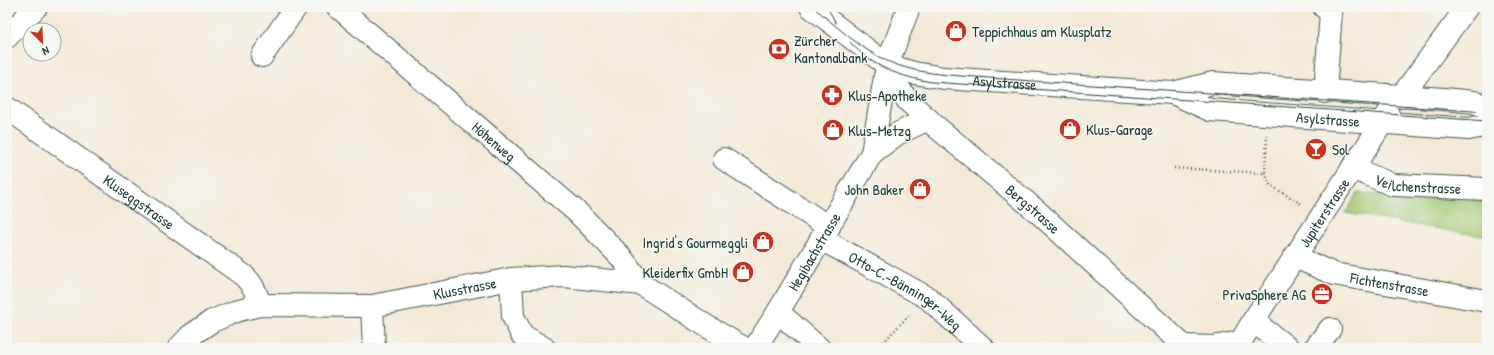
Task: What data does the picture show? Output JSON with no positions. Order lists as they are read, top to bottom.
{
  "streets": {
    "street": [
      "Asylstrasse",
      "Höhenweg",
      "Veilchenstrasse",
      "Kluseggstrasse",
      "Bergstrasse",
      "Jupiterstrasse",
      "Hegibachstrasse",
      "Fichtenstrasse",
      "Klusstrasse",
      "Otto-C.-Bänninger-Weg"
    ]
  },
  "crossings": [
    ["Asylstrasse", "Bergstrasse"],
    ["Asylstrasse", "Jupiterstrasse"],
    ["Asylstrasse", "Hegibachstrasse"],
    ["Höhenweg", "Klusstrasse"],
    ["Veilchenstrasse", "Jupiterstrasse"],
    ["Kluseggstrasse", "Klusstrasse"],
    ["Bergstrasse", "Jupiterstrasse"],
    ["Bergstrasse", "Hegibachstrasse"],
    ["Jupiterstrasse", "Fichtenstrasse"],
    ["Hegibachstrasse", "Otto-C.-Bänninger-Weg"]
  ],
  "places": {
    "shop": [
      "Teppichhaus am Klusplatz",
      "Klus-Garage",
      "Klus-Metzg",
      "John Baker",
      "Ingrid's Gourmeggli",
      "Kleiderfix GmbH"
    ],
    "bank": ["Zürcher Kantonalbank"],
    "pharmacy": ["Klus-Apotheke"],
    "bar": ["Sol"],
    "office": ["PrivaSphere AG"]
  },
  "north": "bottom right"
}
